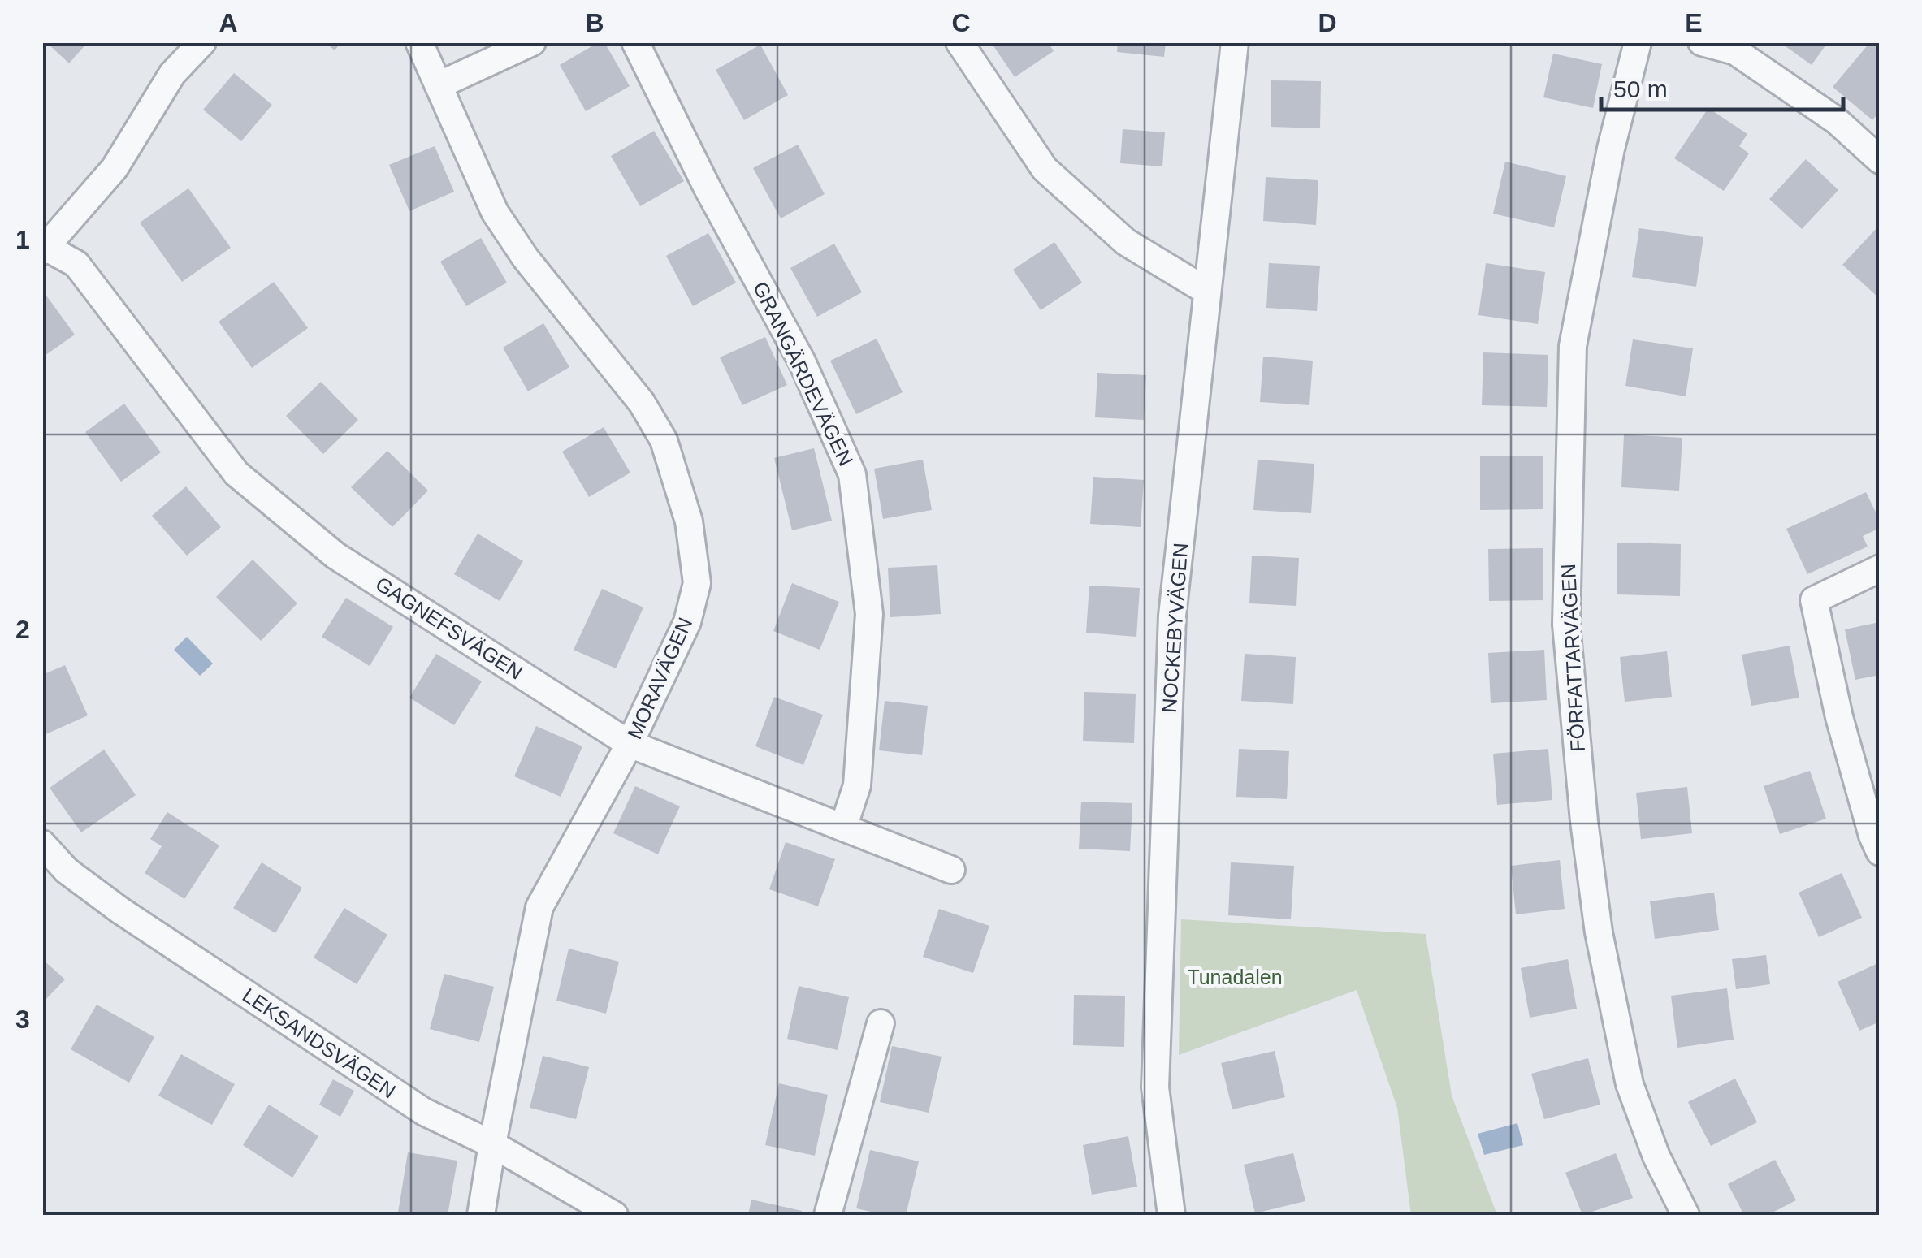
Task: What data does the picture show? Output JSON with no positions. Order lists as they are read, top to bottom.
{
  "streets": {
    "street": [
      "GRANGÄRDEVÄGEN",
      "GAGNEFSVÄGEN",
      "NOCKEBYVÄGEN",
      "FÖRFATTARVÄGEN",
      "MORAVÄGEN",
      "LEKSANDSVÄGEN"
    ]
  },
  "crossings": [
    ["GRANGÄRDEVÄGEN", "GAGNEFSVÄGEN"],
    ["GAGNEFSVÄGEN", "MORAVÄGEN"],
    ["MORAVÄGEN", "LEKSANDSVÄGEN"]
  ],
  "parks": ["Tunadalen"],
  "scale_bar": "50 m",
  "grid": {
    "columns": [
      "A",
      "B",
      "C",
      "D",
      "E"
    ],
    "rows": ["1", "2", "3"]
  }
}
